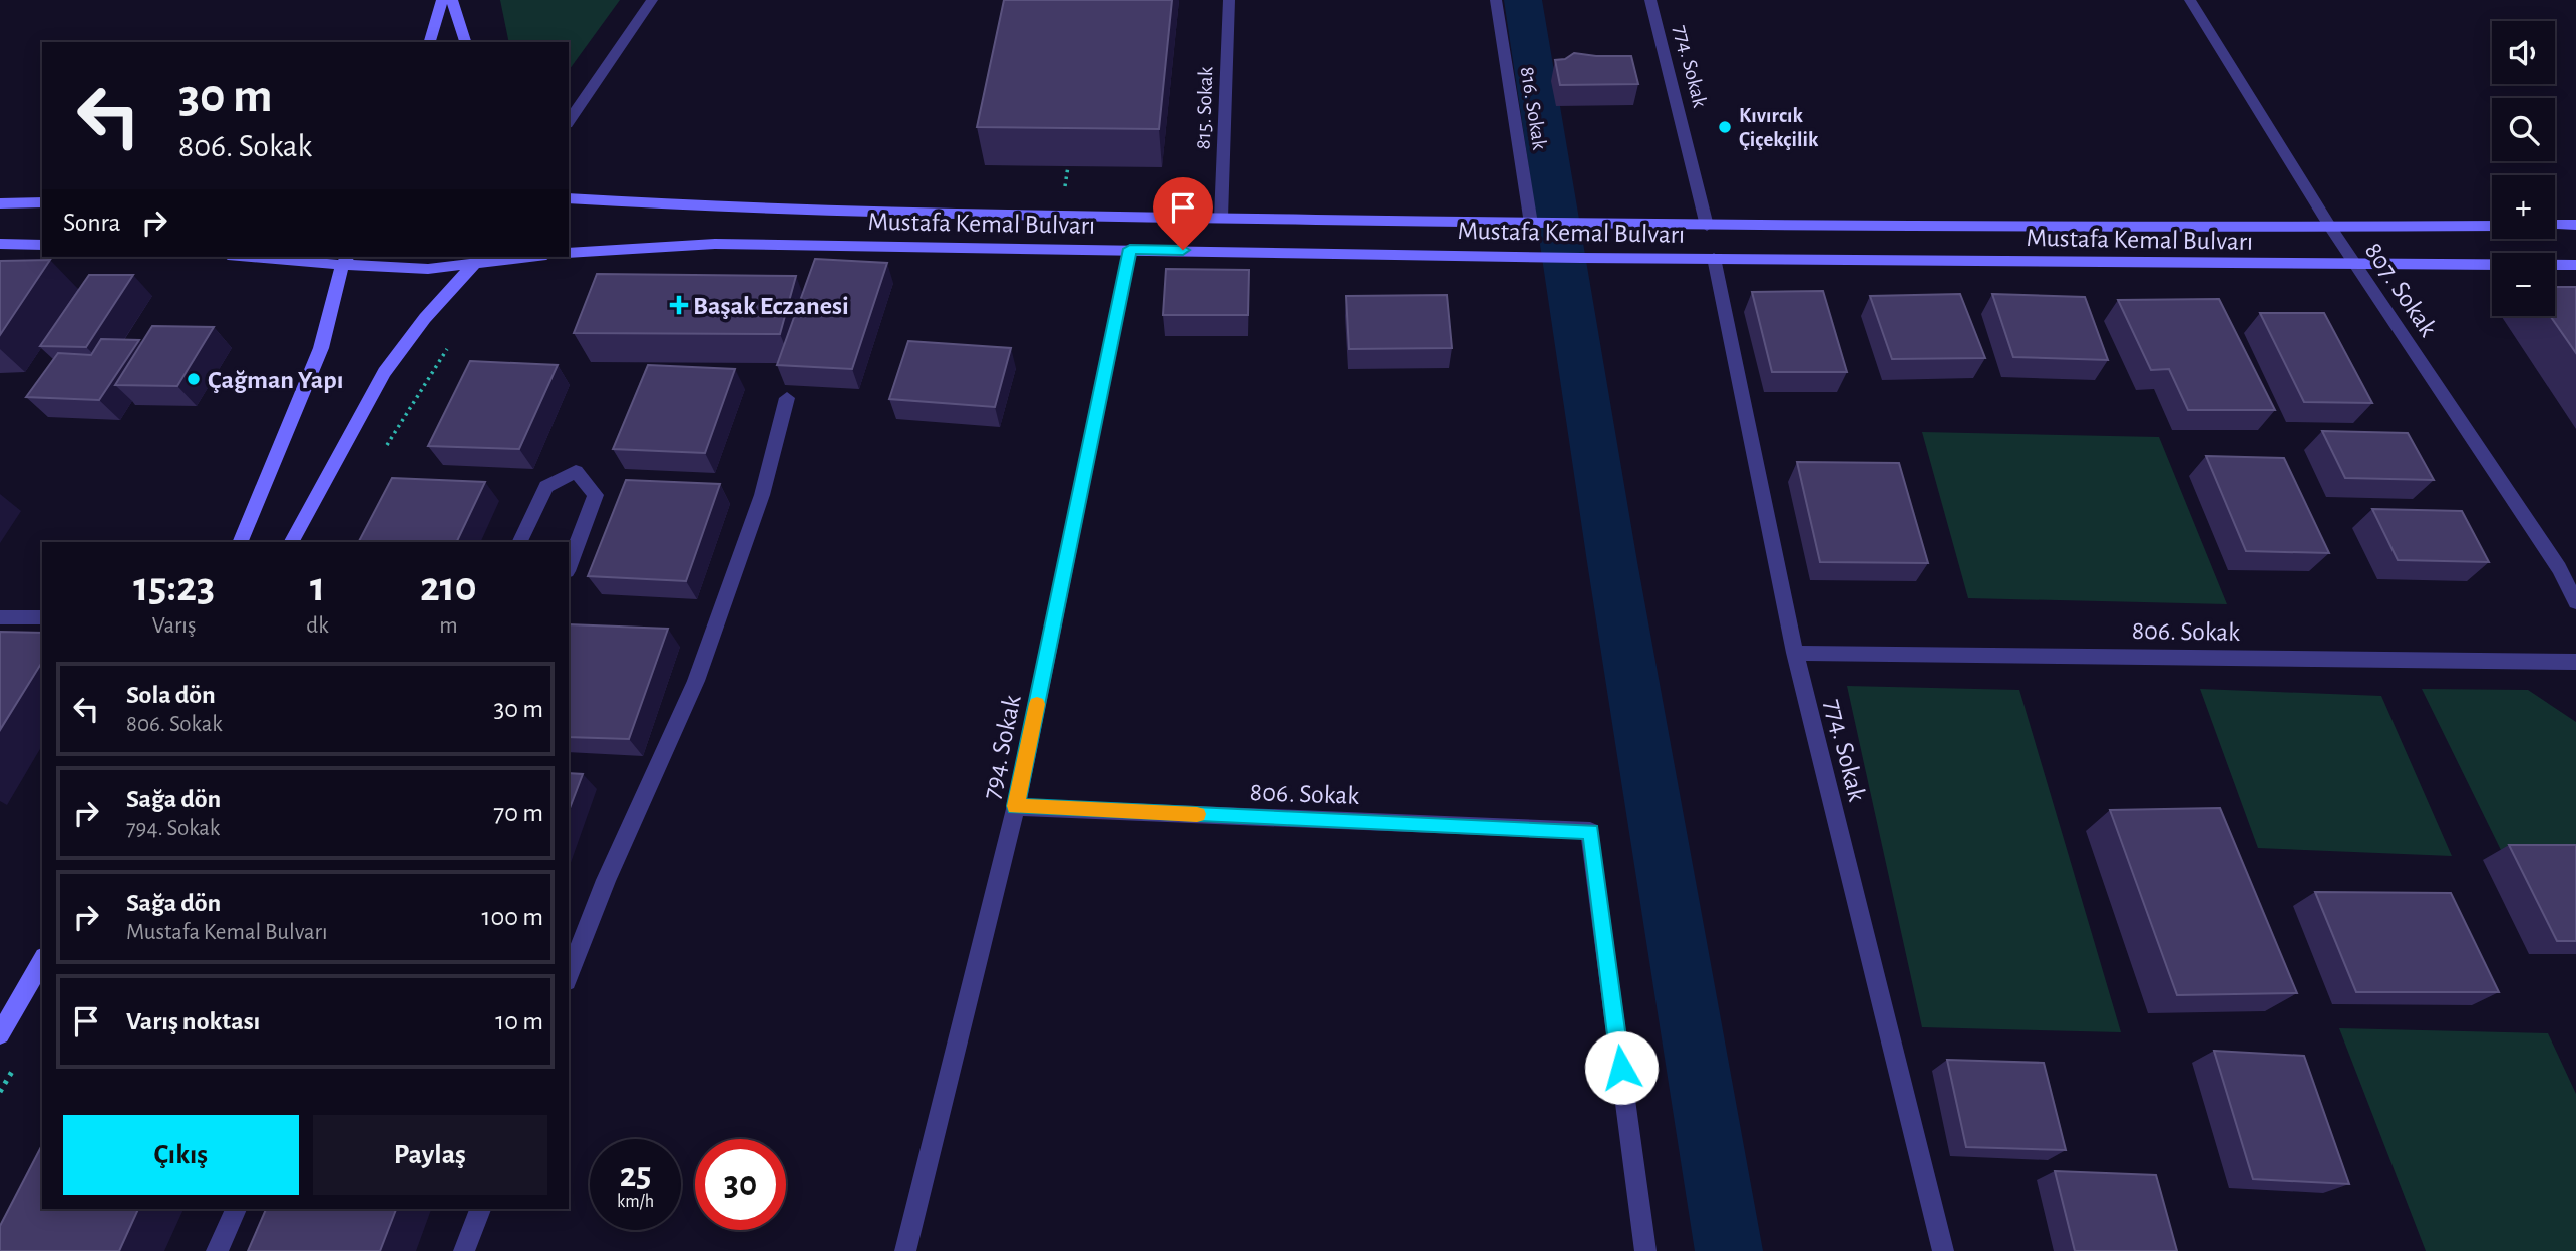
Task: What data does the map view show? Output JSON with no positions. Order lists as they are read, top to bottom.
{
  "streets": {
    "main road": ["Mustafa Kemal Bulvarı"],
    "street": [
      "774. Sokak",
      "815. Sokak",
      "816. Sokak",
      "807. Sokak",
      "806. Sokak",
      "794. Sokak"
    ]
  },
  "crossings": [
    ["774. Sokak", "Mustafa Kemal Bulvarı"],
    ["774. Sokak", "806. Sokak"],
    ["815. Sokak", "Mustafa Kemal Bulvarı"],
    ["816. Sokak", "Mustafa Kemal Bulvarı"],
    ["Mustafa Kemal Bulvarı", "807. Sokak"],
    ["Mustafa Kemal Bulvarı", "794. Sokak"],
    ["806. Sokak", "794. Sokak"]
  ],
  "places": {
    "other": ["Kıvırcık Çiçekçilik", "Çağman Yapı"],
    "health": ["Başak Eczanesi"]
  },
  "page": {
    "map_buttons": ["+", "−"],
    "turn": ["30 m", "806. Sokak"],
    "then": "Sonra",
    "eta": [
      "15:23",
      "Varış",
      "1",
      "dk",
      "210",
      "m"
    ],
    "list": [
      {
        "name": "Sola dön",
        "note": "806. Sokak",
        "value": "30 m"
      },
      {
        "name": "Sağa dön",
        "note": "794. Sokak",
        "value": "70 m"
      },
      {
        "name": "Sağa dön",
        "note": "Mustafa Kemal Bulvarı",
        "value": "100 m"
      },
      {
        "name": "Varış noktası",
        "value": "10 m"
      }
    ],
    "buttons": ["Çıkış", "Paylaş"],
    "speed": "25 km/h",
    "limit": "30"
  }
}
